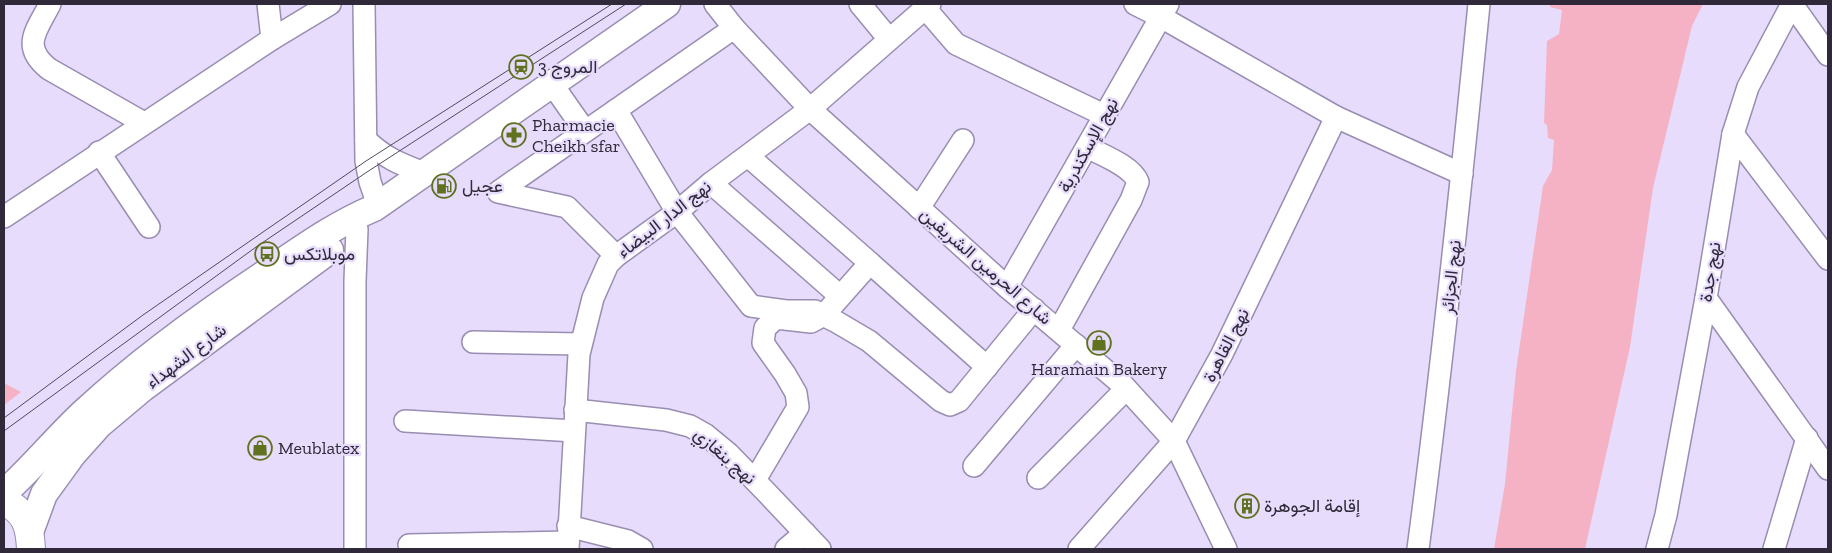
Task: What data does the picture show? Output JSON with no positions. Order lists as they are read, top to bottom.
{
  "streets": {
    "main road": ["شارع الشهداء"],
    "street": [
      "نهج الإسكندرية",
      "نهج الدار البيضاء",
      "شارع الحرمين الشريفين",
      "نهج جدة",
      "نهج الجزائر",
      "نهج القاهرة",
      "نهج بنغازي"
    ]
  },
  "crossings": [
    ["نهج الإسكندرية", "شارع الحرمين الشريفين"],
    ["نهج الدار البيضاء", "شارع الحرمين الشريفين"],
    ["نهج الدار البيضاء", "نهج بنغازي"],
    ["شارع الحرمين الشريفين", "نهج القاهرة"]
  ],
  "places": {
    "station": ["المروج 3"],
    "pharmacy": ["Pharmacie Cheikh sfar"],
    "fuel station": ["عجيل"],
    "bus stop": ["موبلاتكس"],
    "shop": ["Haramain Bakery", "Meublatex"],
    "building": ["إقامة الجوهرة"]
  }
}
